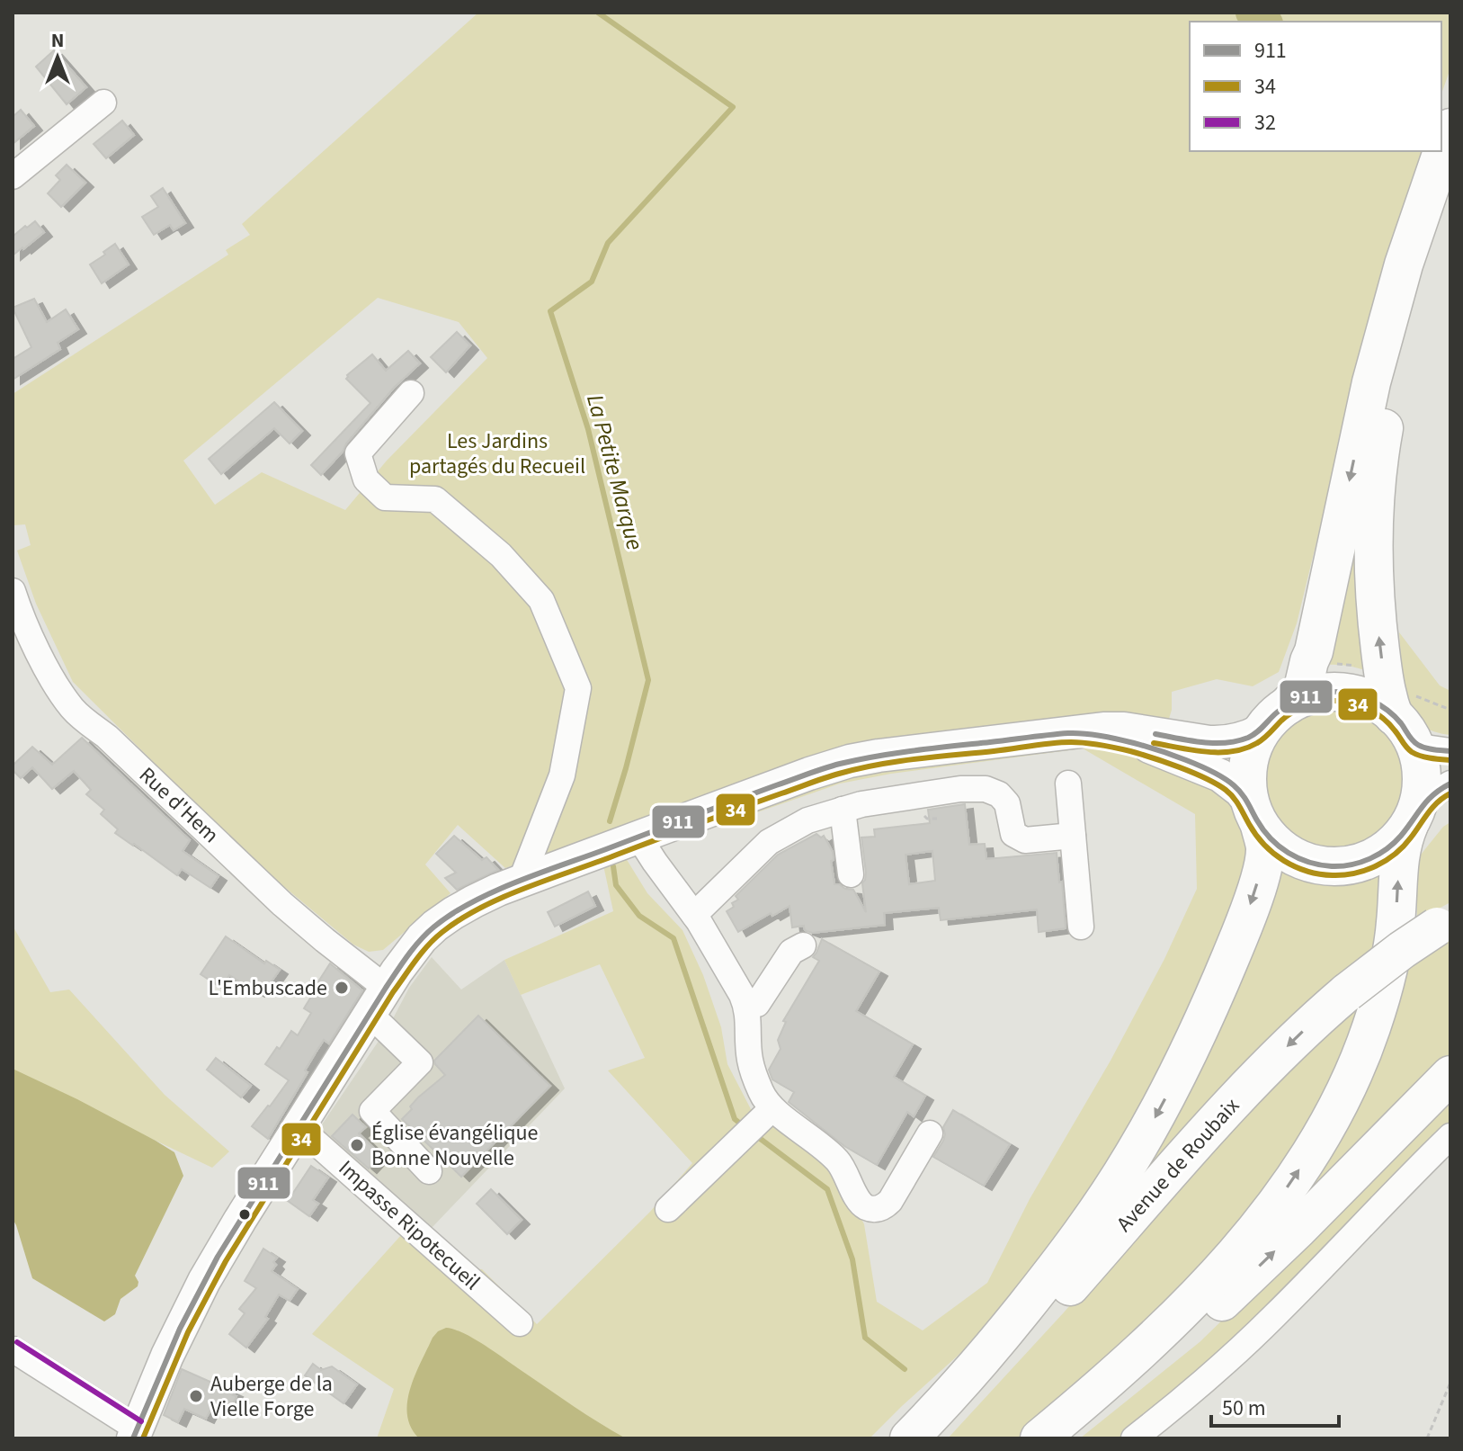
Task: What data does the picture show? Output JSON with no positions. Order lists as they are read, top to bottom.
{
  "streets": {
    "highway": ["Avenue de Roubaix"],
    "street": ["Rue d'Hem", "Impasse Ripotecueil"]
  },
  "water": ["La Petite Marque"],
  "parks": ["Les Jardins partagés du Recueil"],
  "places": ["L'Embuscade", "Église évangélique Bonne Nouvelle", "Auberge de la Vielle Forge"],
  "lines": ["transit line 911", "transit line 34", "transit line 32"],
  "legend": ["911", "34", "32"],
  "scale_bar": "50 m",
  "north": "top"
}
